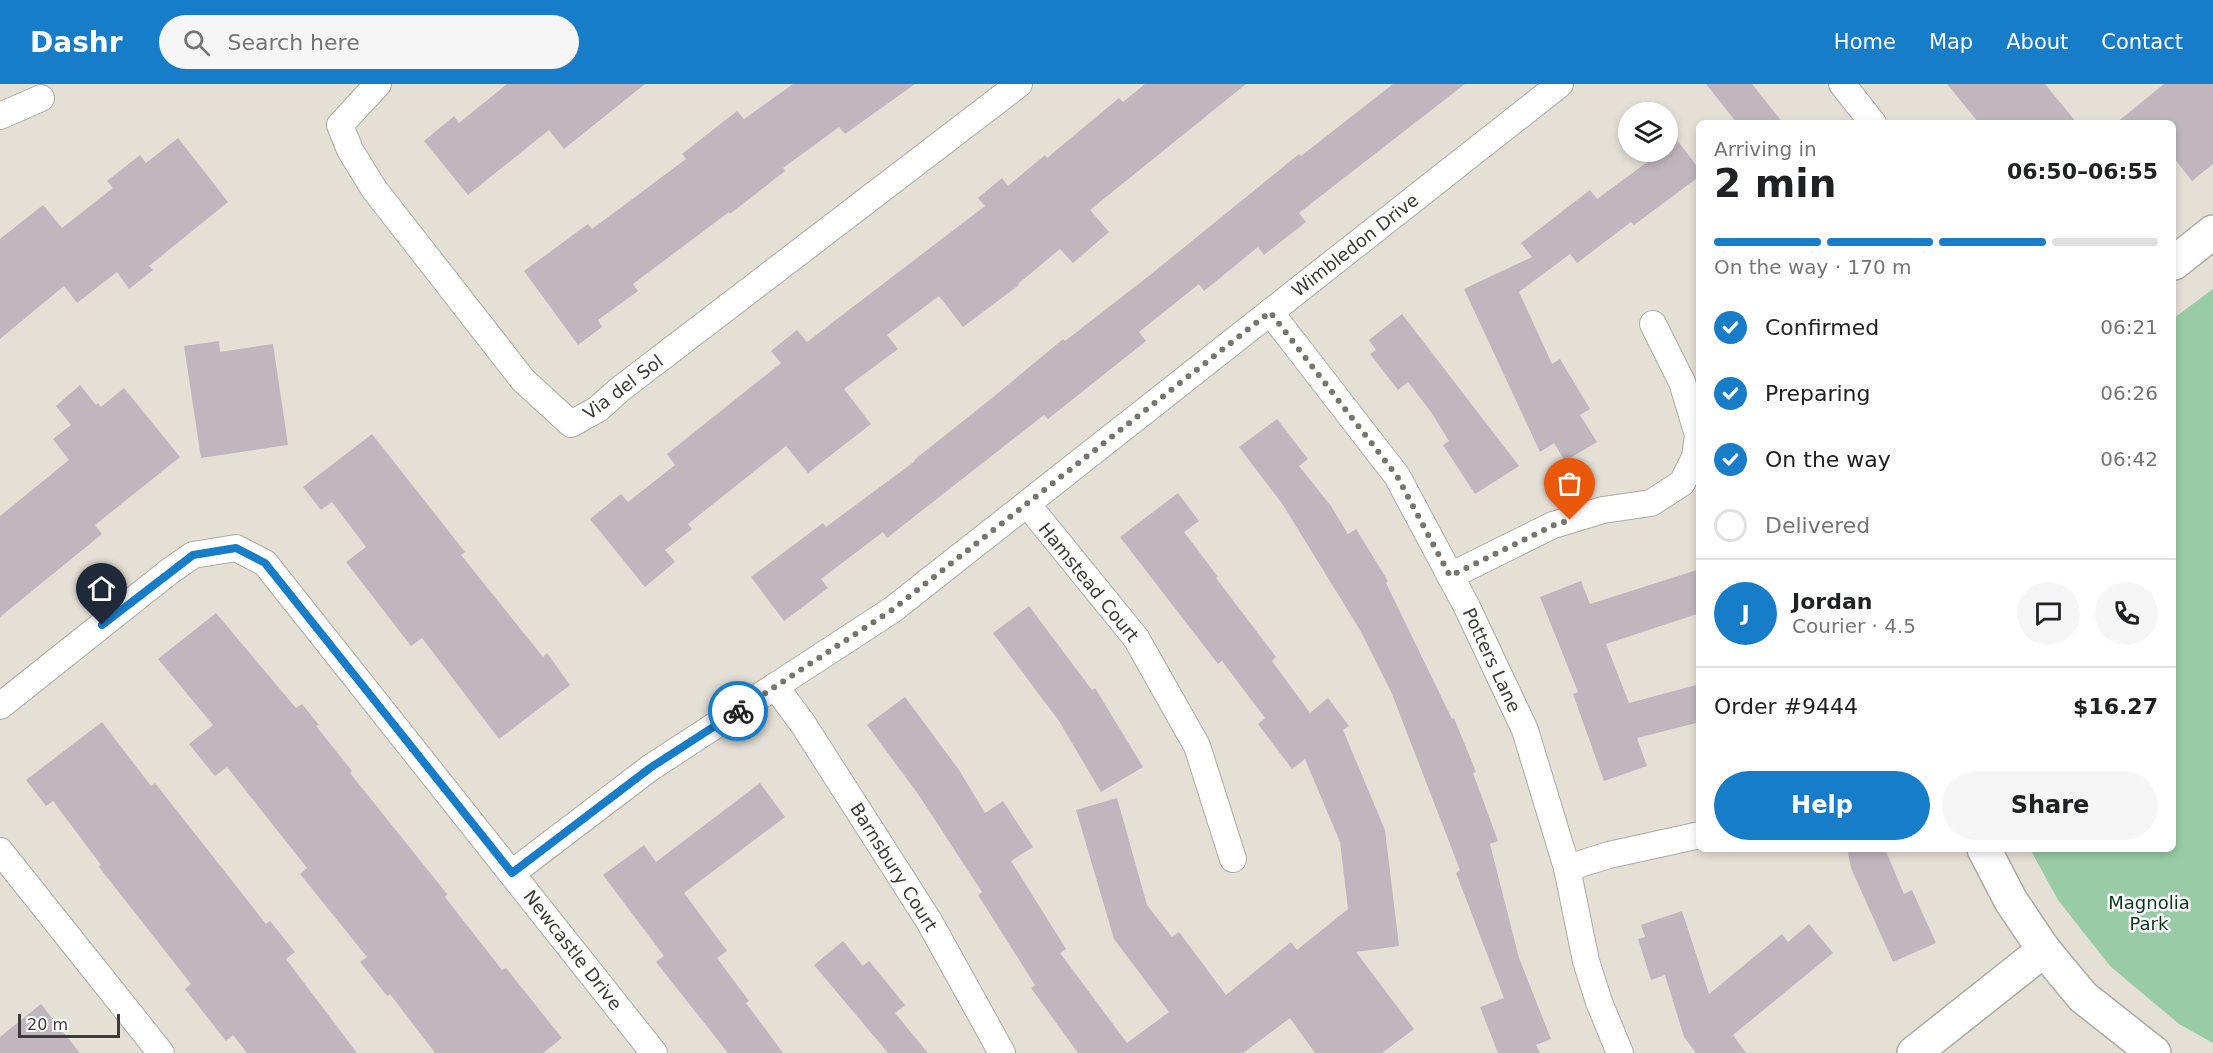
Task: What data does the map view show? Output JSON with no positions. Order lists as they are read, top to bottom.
{
  "streets": {
    "street": [
      "Wimbledon Drive",
      "Via del Sol",
      "Hamstead Court",
      "Potters Lane",
      "Barnsbury Court",
      "Newcastle Drive"
    ]
  },
  "crossings": [
    ["Wimbledon Drive", "Hamstead Court"],
    ["Wimbledon Drive", "Potters Lane"],
    ["Wimbledon Drive", "Barnsbury Court"],
    ["Wimbledon Drive", "Newcastle Drive"]
  ],
  "parks": ["Magnolia Park"],
  "scale_bar": "20 m",
  "page": {
    "header": "Dashr",
    "search": "Search here",
    "nav": [
      "Home",
      "Map",
      "About",
      "Contact"
    ],
    "heading": ["2 min", "Arriving in", "06:50–06:55"],
    "panel": [
      "Jordan",
      "Courier · 4.5",
      "Order #9444",
      "$16.27"
    ],
    "bar": "On the way · 170 m",
    "list": [
      ["Confirmed", "06:21"],
      ["Preparing", "06:26"],
      ["On the way", "06:42"],
      "Delivered"
    ],
    "round": "J",
    "buttons": ["Help", "Share"],
    "scale": "20 m"
  }
}
